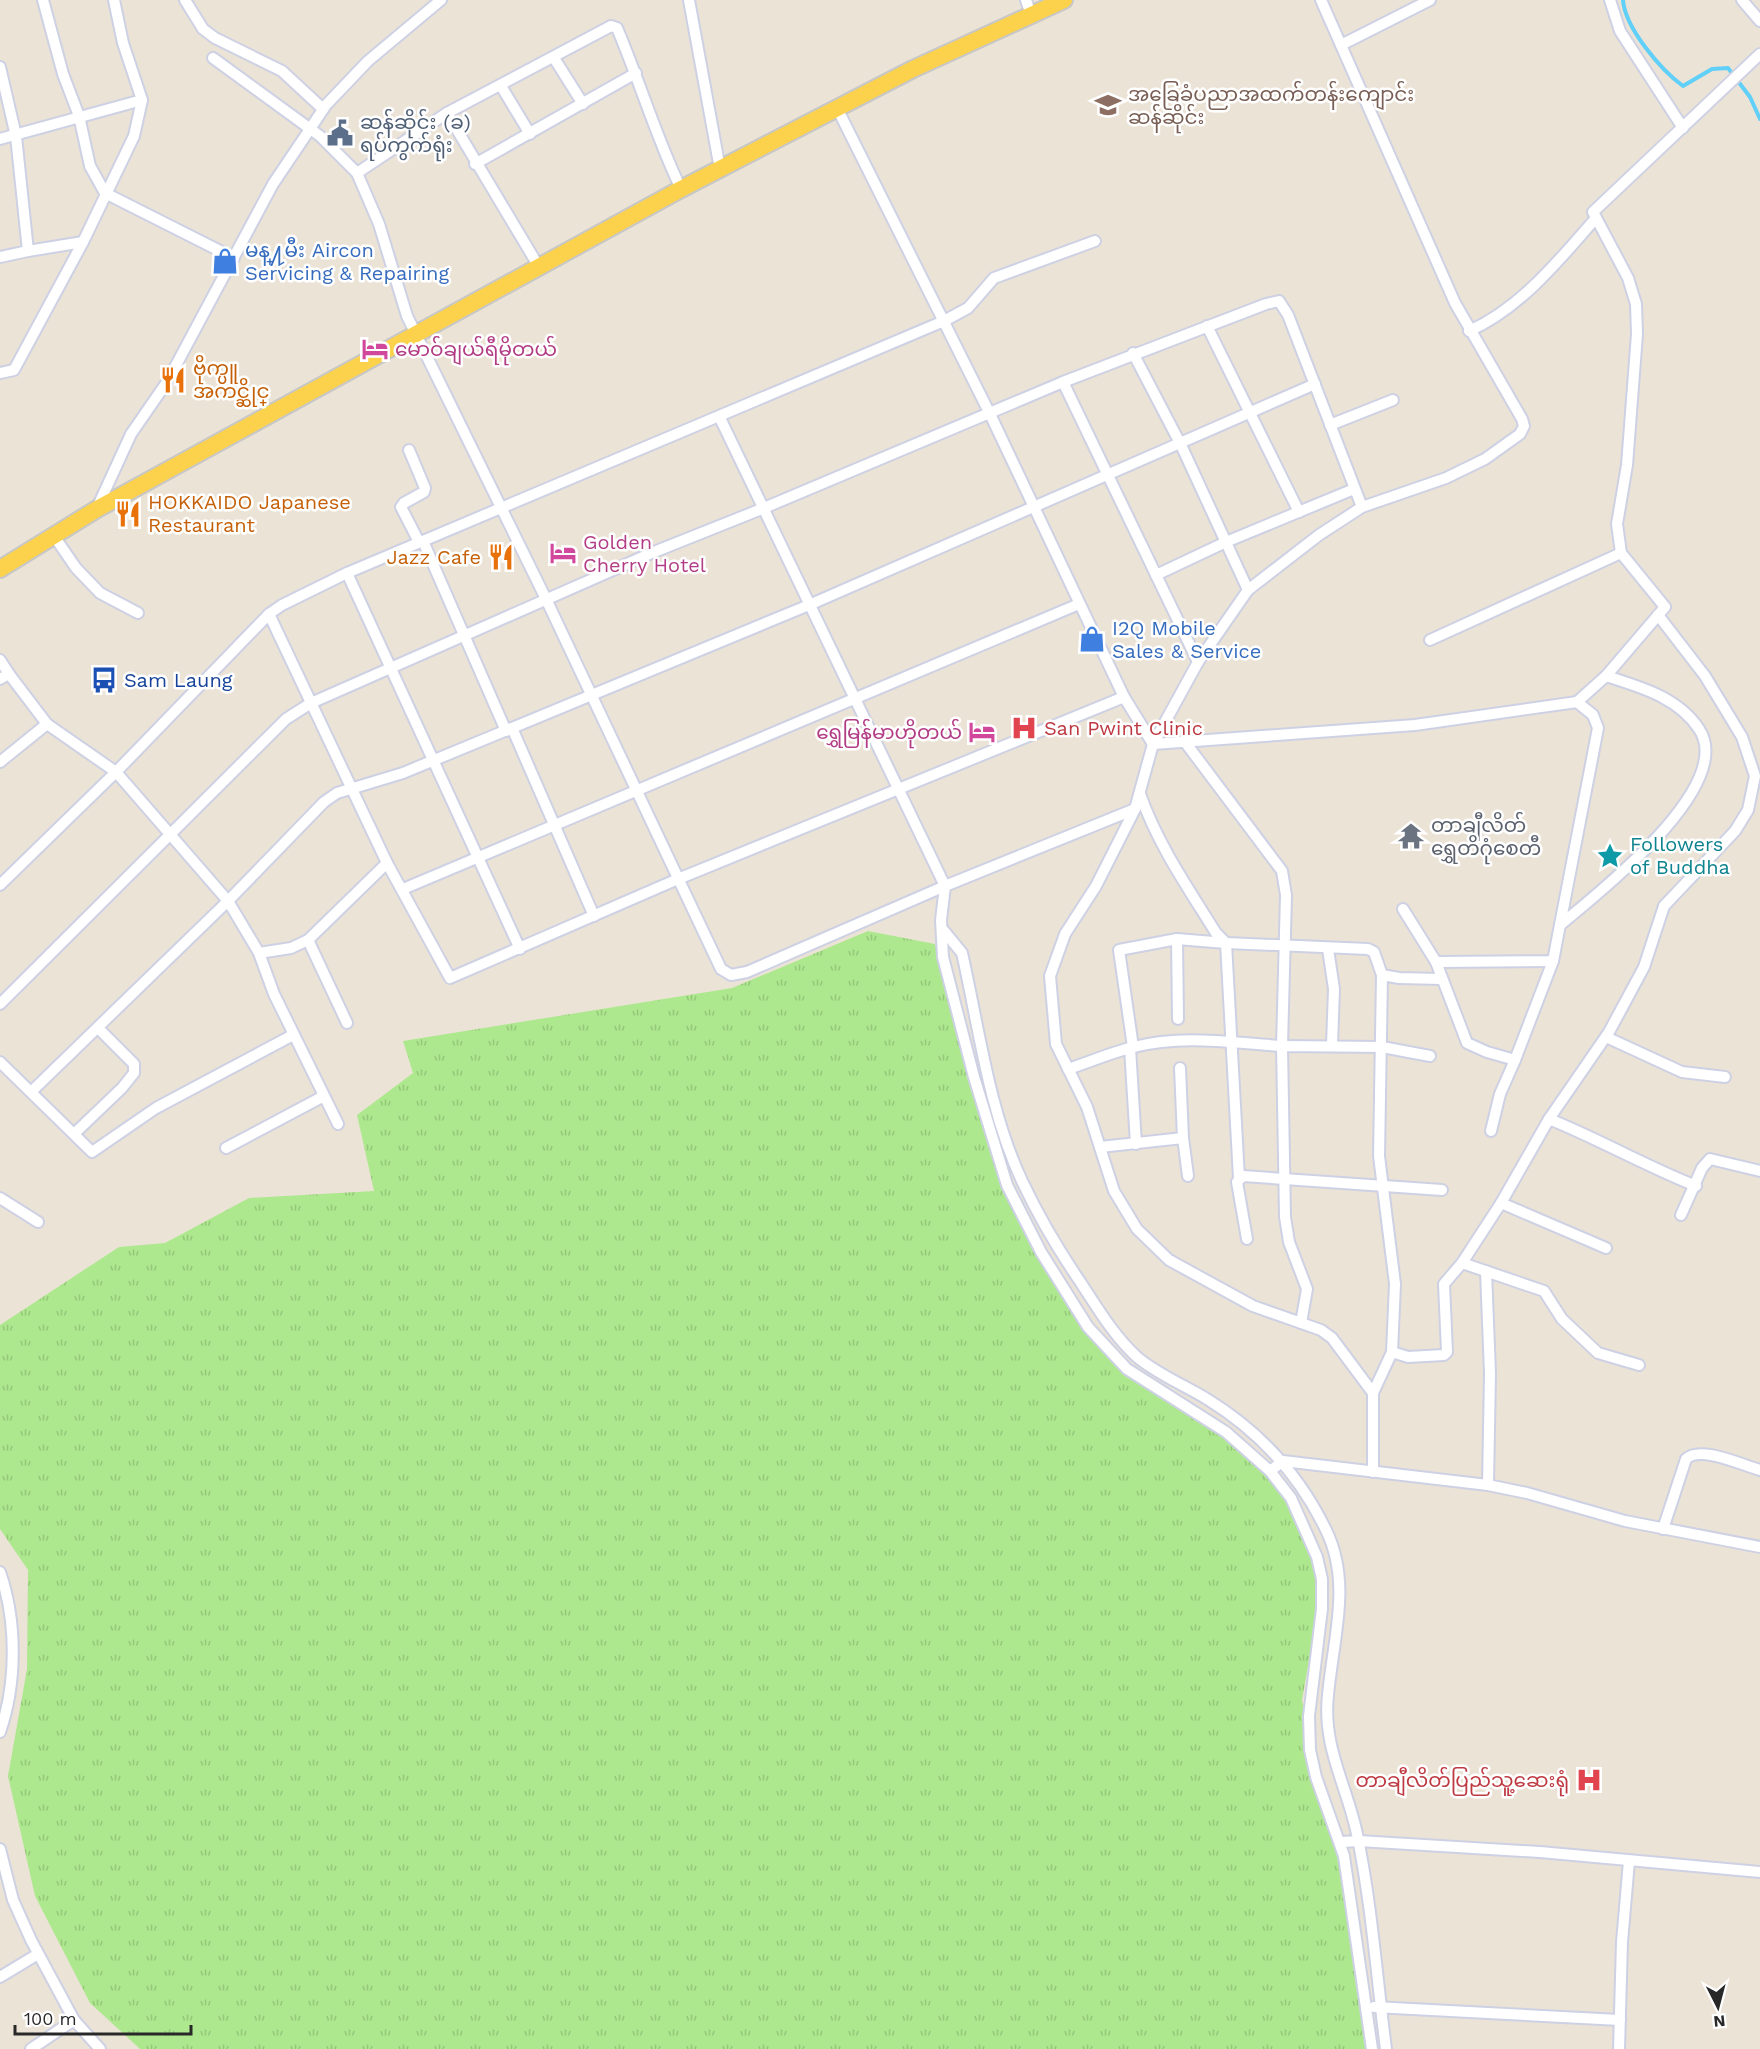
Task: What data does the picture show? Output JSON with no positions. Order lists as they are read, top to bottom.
{
  "places": {
    "school or university": ["အခြေခံပညာအထက်တန်းကျောင်း ဆန်ဆိုင်း"],
    "public building": ["ဆန်ဆိုင်း (ခ) ရပ်ကွက်ရုံး"],
    "shop": ["မန္႔မီး Aircon Servicing & Repairing", "I2Q Mobile Sales & Service"],
    "hotel": ["မောဝ်ချယ်ရီမိုတယ်", "Golden Cherry Hotel", "ရွှေမြန်မာဟိုတယ်"],
    "restaurant": ["ဗိုက္ပူ အကင္ဆိုင္", "HOKKAIDO Japanese Restaurant", "Jazz Cafe"],
    "bus stop": ["Sam Laung"],
    "hospital": ["San Pwint Clinic", "တာချီလိတ်ပြည်သူ့ဆေးရုံ"],
    "temple": ["တာချီလိတ် ရွှေတိဂုံစေတီ"],
    "place": ["Followers of Buddha"]
  },
  "scale_bar": "100 m",
  "north": "bottom"
}
